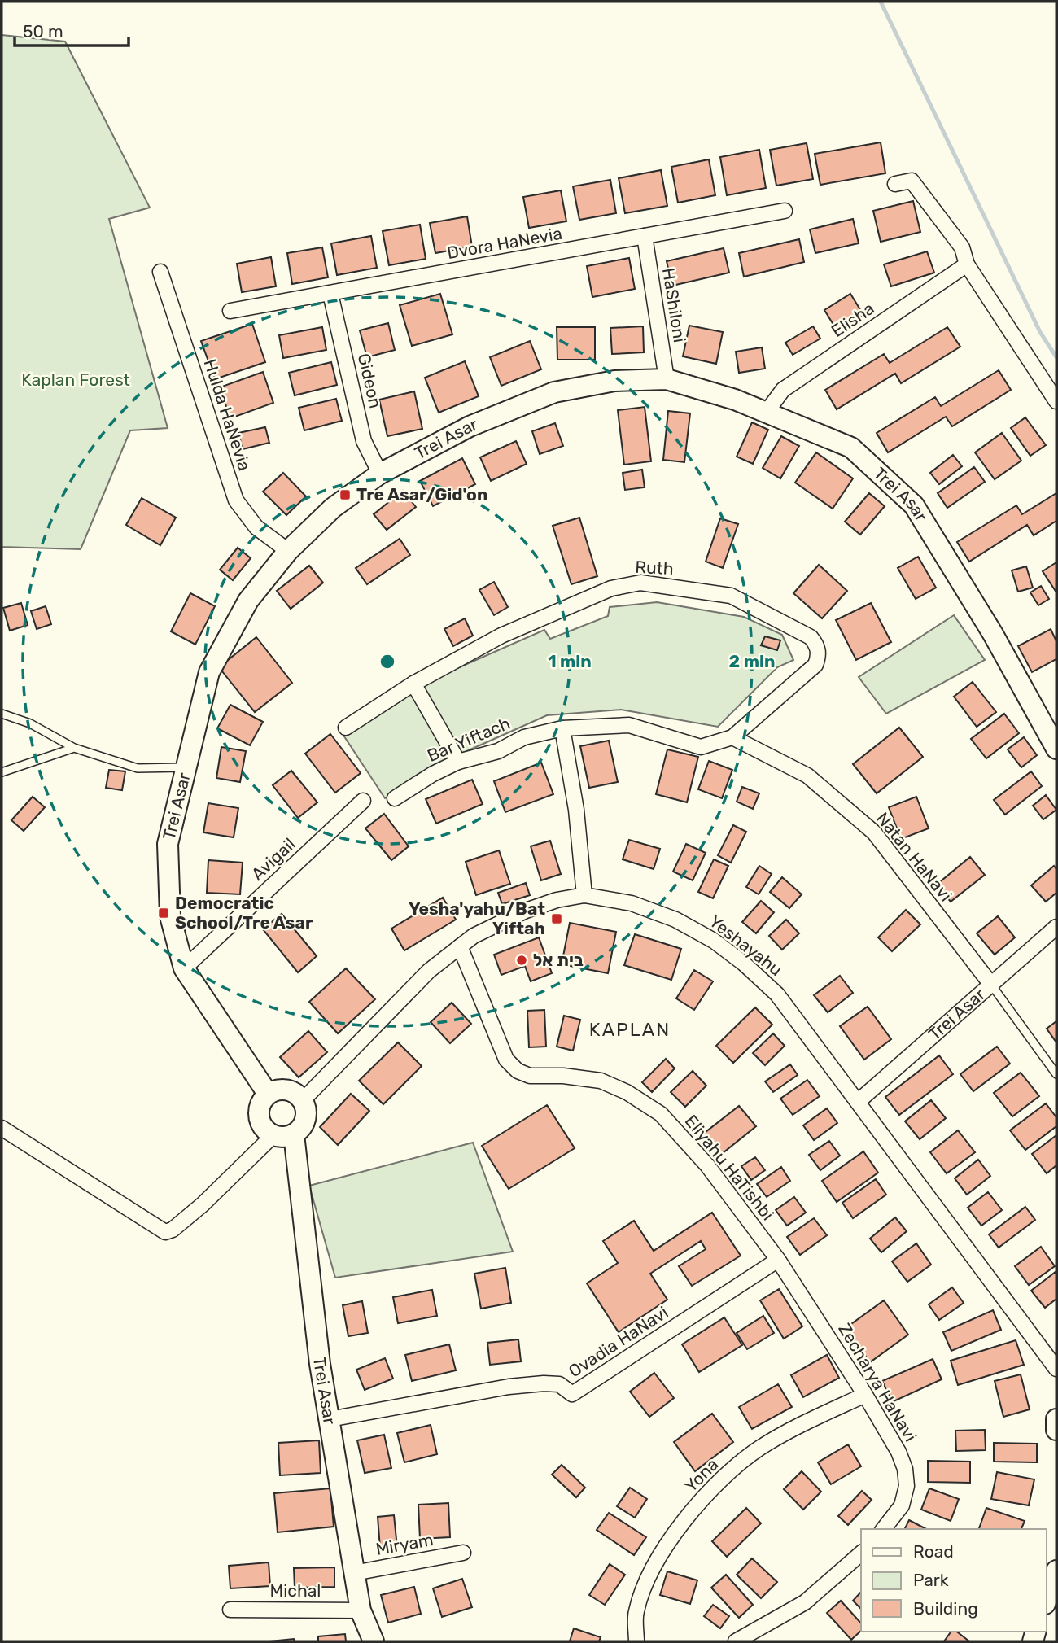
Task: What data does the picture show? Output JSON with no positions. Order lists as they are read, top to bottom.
{
  "streets": {
    "street": [
      "Dvora HaNevia",
      "HaShiloni",
      "Elisha",
      "Gideon",
      "Hulda HaNevia",
      "Trei Asar",
      "Ruth",
      "Bar Yiftach",
      "Natan HaNavi",
      "Avigail",
      "Yeshayahu",
      "Eliyahu HaTishbi",
      "Ovadia HaNavi",
      "Zecharya HaNavi",
      "Yona",
      "Miryam",
      "Michal"
    ]
  },
  "crossings": [
    ["Dvora HaNevia", "HaShiloni"],
    ["Dvora HaNevia", "Gideon"],
    ["HaShiloni", "Trei Asar"],
    ["Elisha", "Trei Asar"],
    ["Gideon", "Trei Asar"],
    ["Hulda HaNevia", "Trei Asar"],
    ["Trei Asar", "Natan HaNavi"],
    ["Trei Asar", "Avigail"],
    ["Trei Asar", "Yeshayahu"],
    ["Trei Asar", "Ovadia HaNavi"],
    ["Trei Asar", "Miryam"],
    ["Trei Asar", "Michal"],
    ["Ruth", "Bar Yiftach"],
    ["Ruth", "Natan HaNavi"],
    ["Bar Yiftach", "Natan HaNavi"],
    ["Yeshayahu", "Eliyahu HaTishbi"],
    ["Eliyahu HaTishbi", "Ovadia HaNavi"],
    ["Eliyahu HaTishbi", "Zecharya HaNavi"],
    ["Ovadia HaNavi", "Zecharya HaNavi"],
    ["Zecharya HaNavi", "Yona"]
  ],
  "districts": ["KAPLAN"],
  "parks": ["Kaplan Forest"],
  "places": {
    "transit": ["Tre Asar/Gid'on", "Democratic School/Tre Asar", "Yesha'yahu/Bat Yiftah"],
    "other": ["בית אל"]
  },
  "legend": ["Road", "Park", "Building"],
  "scale_bar": "50 m",
  "rings": ["1 min", "2 min"]
}
